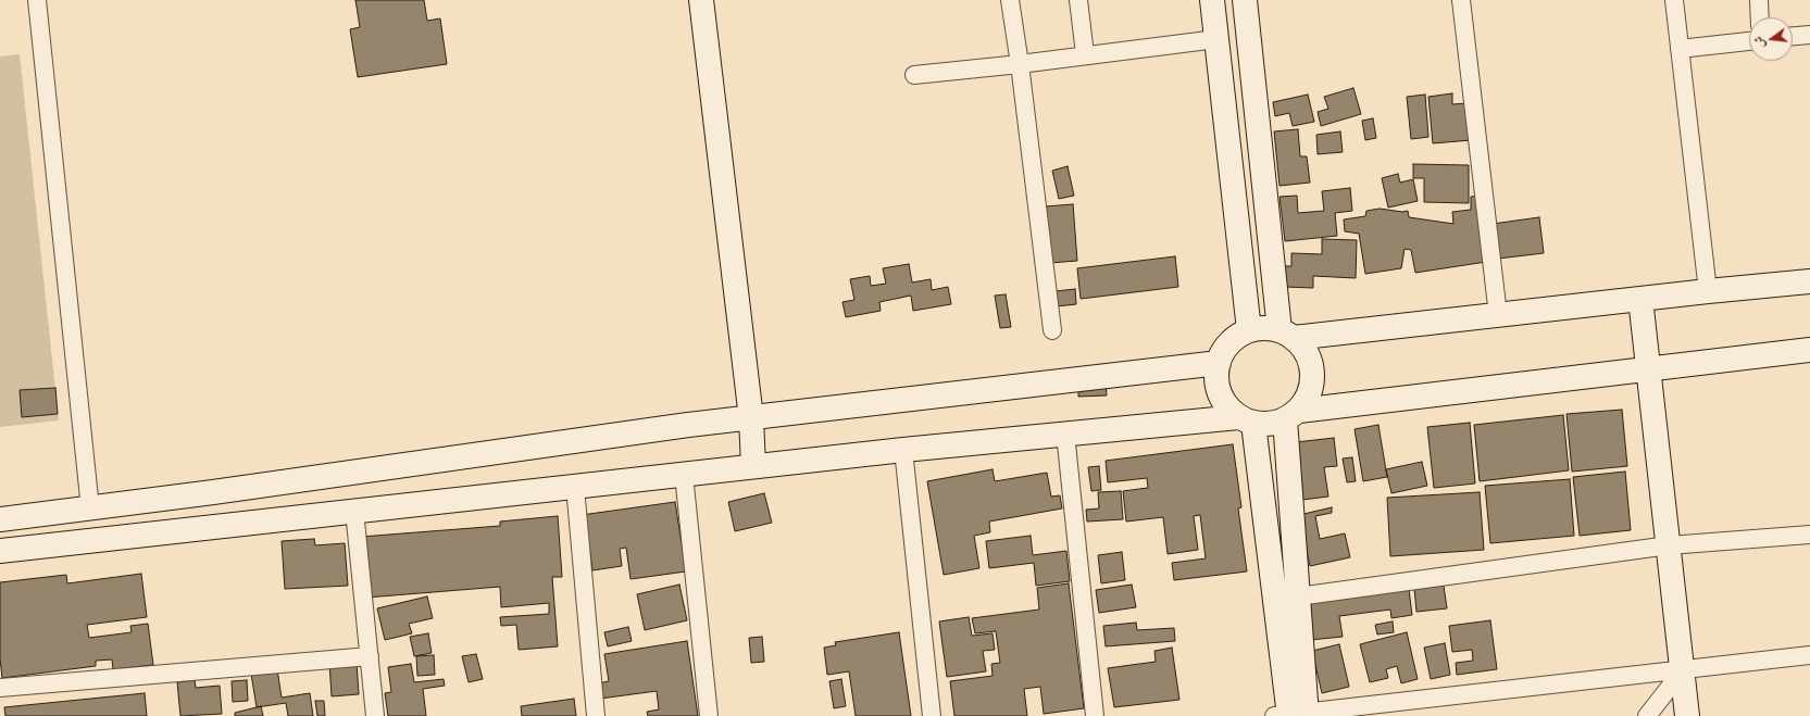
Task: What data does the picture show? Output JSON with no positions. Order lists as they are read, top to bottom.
{
  "north": "left"
}
